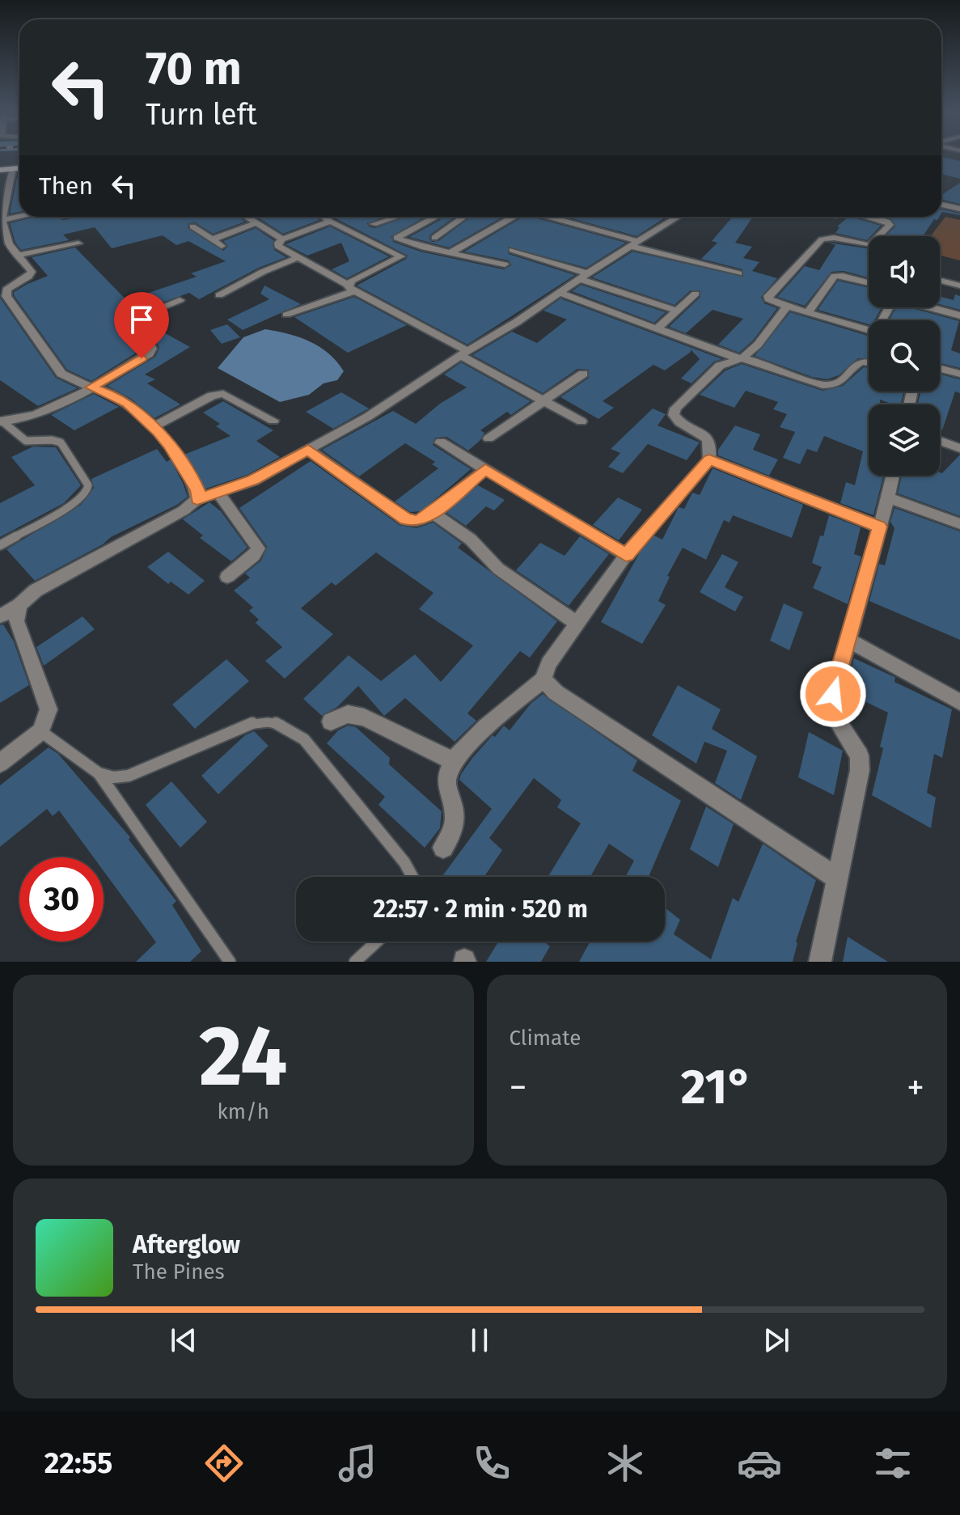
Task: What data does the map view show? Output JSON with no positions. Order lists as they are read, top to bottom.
{
  "page": {
    "turn": ["70 m", "Turn left"],
    "then": "Then",
    "limit": "30",
    "trip": "22:57 · 2 min · 520 m",
    "tile": [
      ["24", "km/h"],
      "Climate"
    ],
    "heat": ["−", "21°", "+"],
    "song": ["Afterglow", "The Pines"],
    "tabs": "22:55"
  }
}
